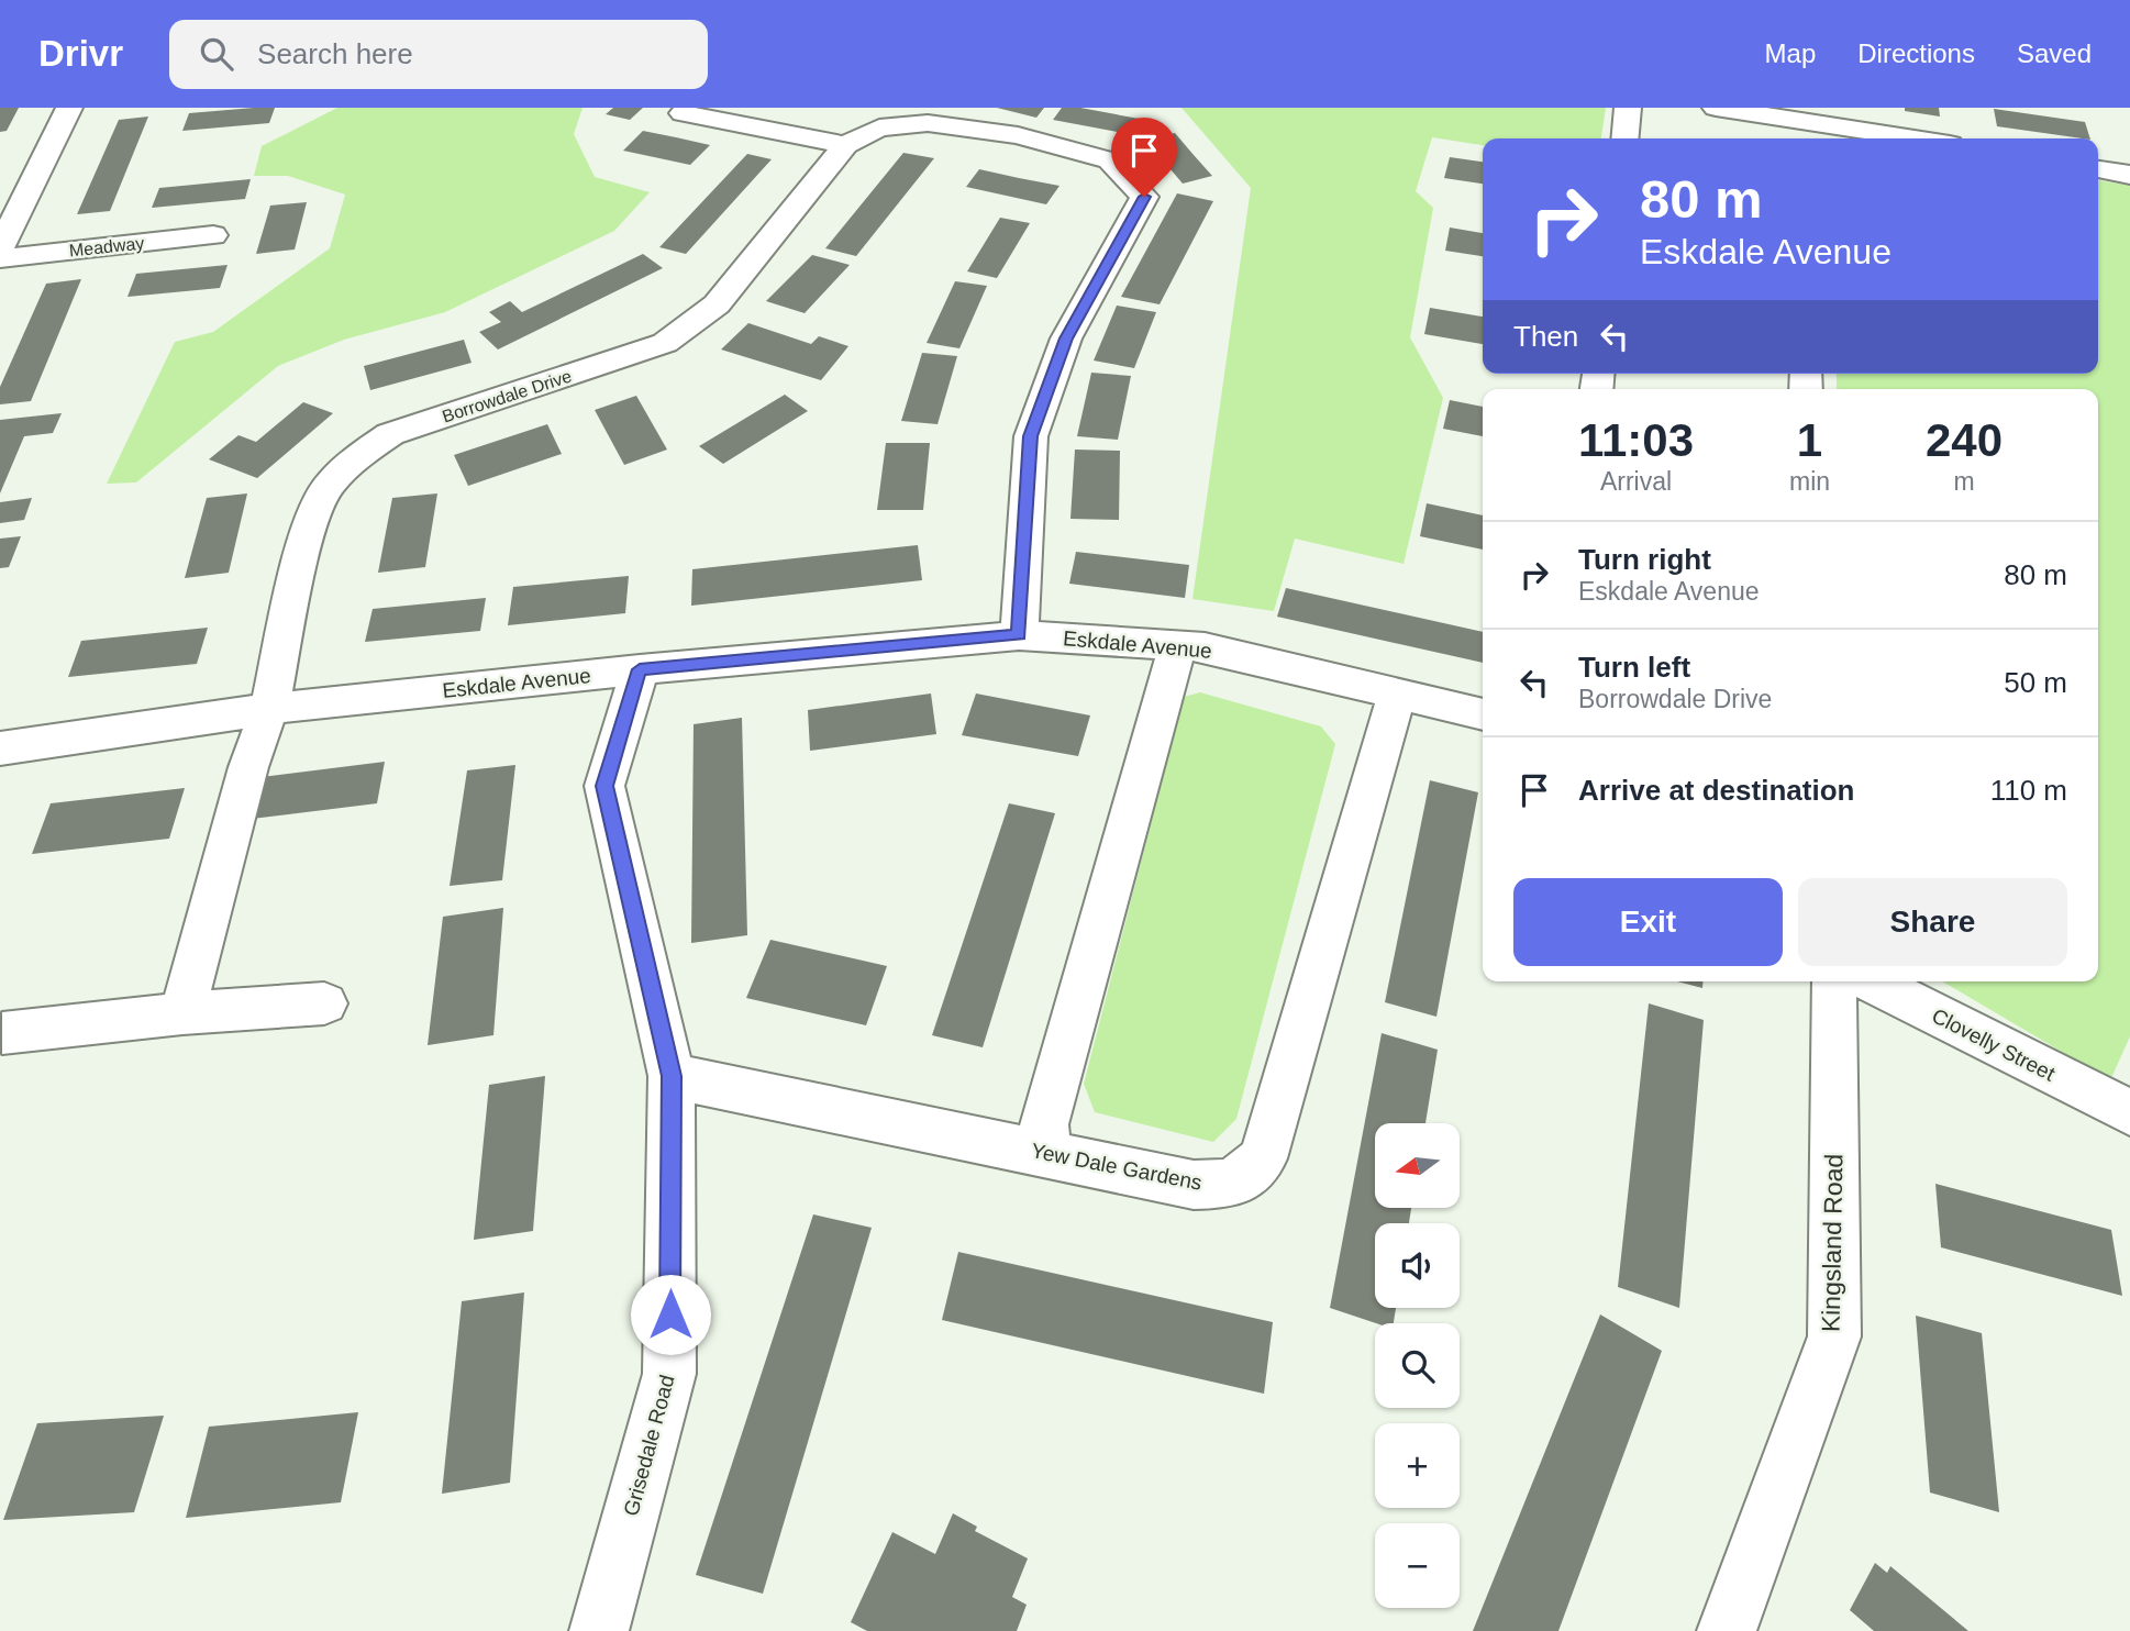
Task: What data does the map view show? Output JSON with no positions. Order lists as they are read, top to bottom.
{
  "streets": {
    "street": [
      "Meadway",
      "Borrowdale Drive",
      "Eskdale Avenue",
      "Clovelly Street",
      "Yew Dale Gardens",
      "Kingsland Road",
      "Grisedale Road"
    ]
  },
  "crossings": [
    ["Borrowdale Drive", "Eskdale Avenue"],
    ["Eskdale Avenue", "Yew Dale Gardens"],
    ["Eskdale Avenue", "Grisedale Road"],
    ["Yew Dale Gardens", "Grisedale Road"]
  ],
  "north": "left",
  "page": {
    "header": "Drivr",
    "search": "Search here",
    "nav": ["Map", "Directions", "Saved"],
    "turn": ["80 m", "Eskdale Avenue"],
    "then": "Then",
    "eta": [
      "11:03",
      "Arrival",
      "1",
      "min",
      "240",
      "m"
    ],
    "list": [
      {
        "name": "Turn right",
        "note": "Eskdale Avenue",
        "value": "80 m"
      },
      {
        "name": "Turn left",
        "note": "Borrowdale Drive",
        "value": "50 m"
      },
      {
        "name": "Arrive at destination",
        "value": "110 m"
      }
    ],
    "buttons": ["Exit", "Share"],
    "map_buttons": ["+", "−"]
  }
}
